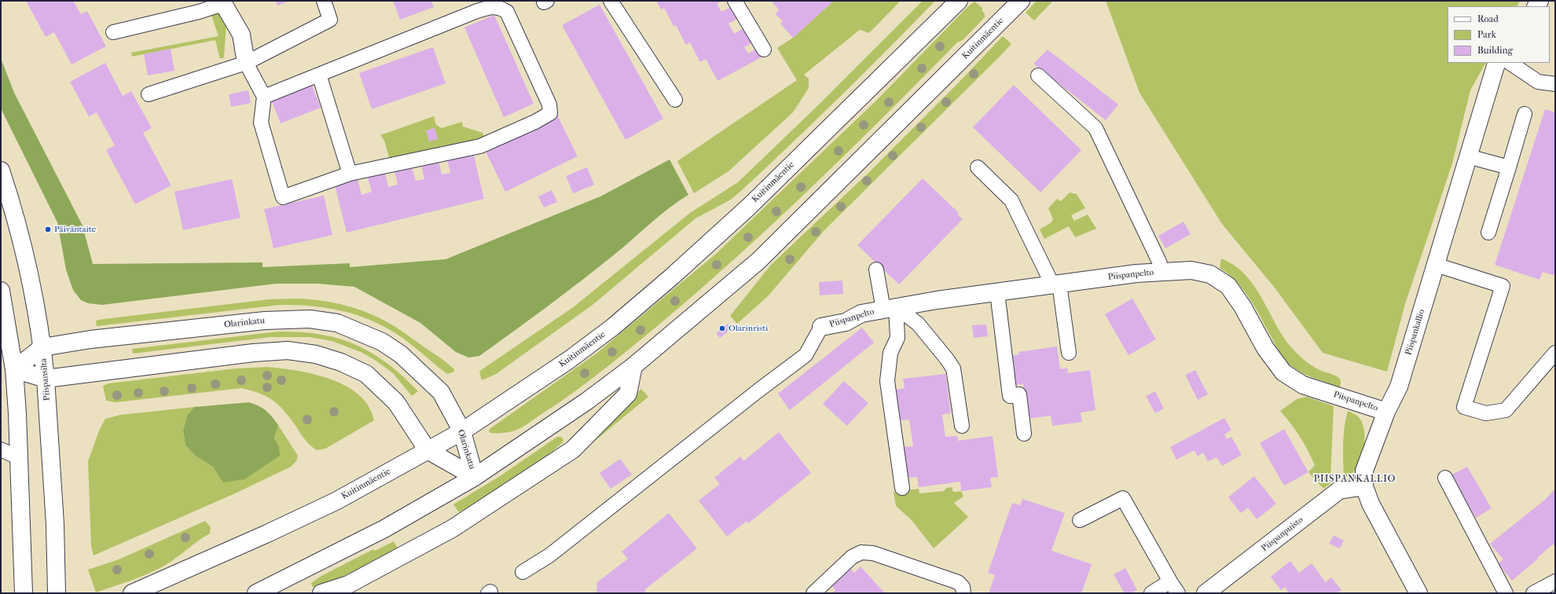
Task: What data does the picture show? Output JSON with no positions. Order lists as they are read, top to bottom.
{
  "streets": {
    "main road": [
      "Kuitinmäentie",
      "Piispanpelto",
      "Olarinkatu",
      "Piispankallio",
      "Piispansilta",
      "Piispanpuisto"
    ]
  },
  "crossings": [
    ["Kuitinmäentie", "Olarinkatu"],
    ["Piispanpelto", "Piispankallio"],
    ["Olarinkatu", "Piispansilta"],
    ["Piispankallio", "Piispanpuisto"]
  ],
  "districts": ["PIISPANKALLIO"],
  "places": ["Päiväntaite", "Olarinristi"],
  "legend": ["Road", "Park", "Building"]
}
